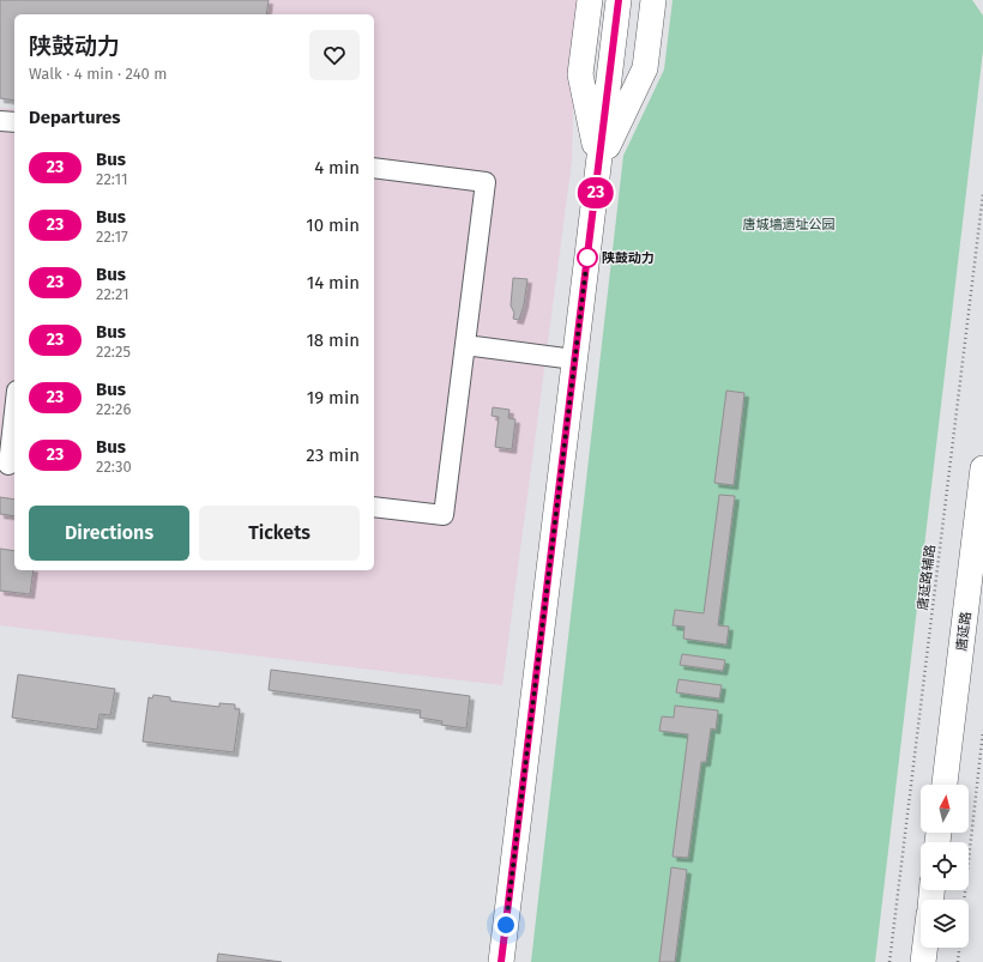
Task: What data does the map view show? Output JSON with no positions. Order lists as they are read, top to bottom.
{
  "streets": {
    "main road": ["唐延路"],
    "path": ["唐延路辅路"]
  },
  "parks": ["唐城墙遗址公园"],
  "places": ["陕鼓动力"],
  "lines": ["bus line 23"],
  "north": "top",
  "page": {
    "on_map": "23",
    "heading": [
      ["陕鼓动力", "Walk · 4 min · 240 m"],
      "Departures"
    ],
    "list": [
      {
        "mark": "23",
        "name": "Bus",
        "note": "22:11",
        "value": "4 min"
      },
      {
        "mark": "23",
        "name": "Bus",
        "note": "22:17",
        "value": "10 min"
      },
      {
        "mark": "23",
        "name": "Bus",
        "note": "22:21",
        "value": "14 min"
      },
      {
        "mark": "23",
        "name": "Bus",
        "note": "22:25",
        "value": "18 min"
      },
      {
        "mark": "23",
        "name": "Bus",
        "note": "22:26",
        "value": "19 min"
      },
      {
        "mark": "23",
        "name": "Bus",
        "note": "22:30",
        "value": "23 min"
      }
    ],
    "buttons": ["Directions", "Tickets"]
  }
}
